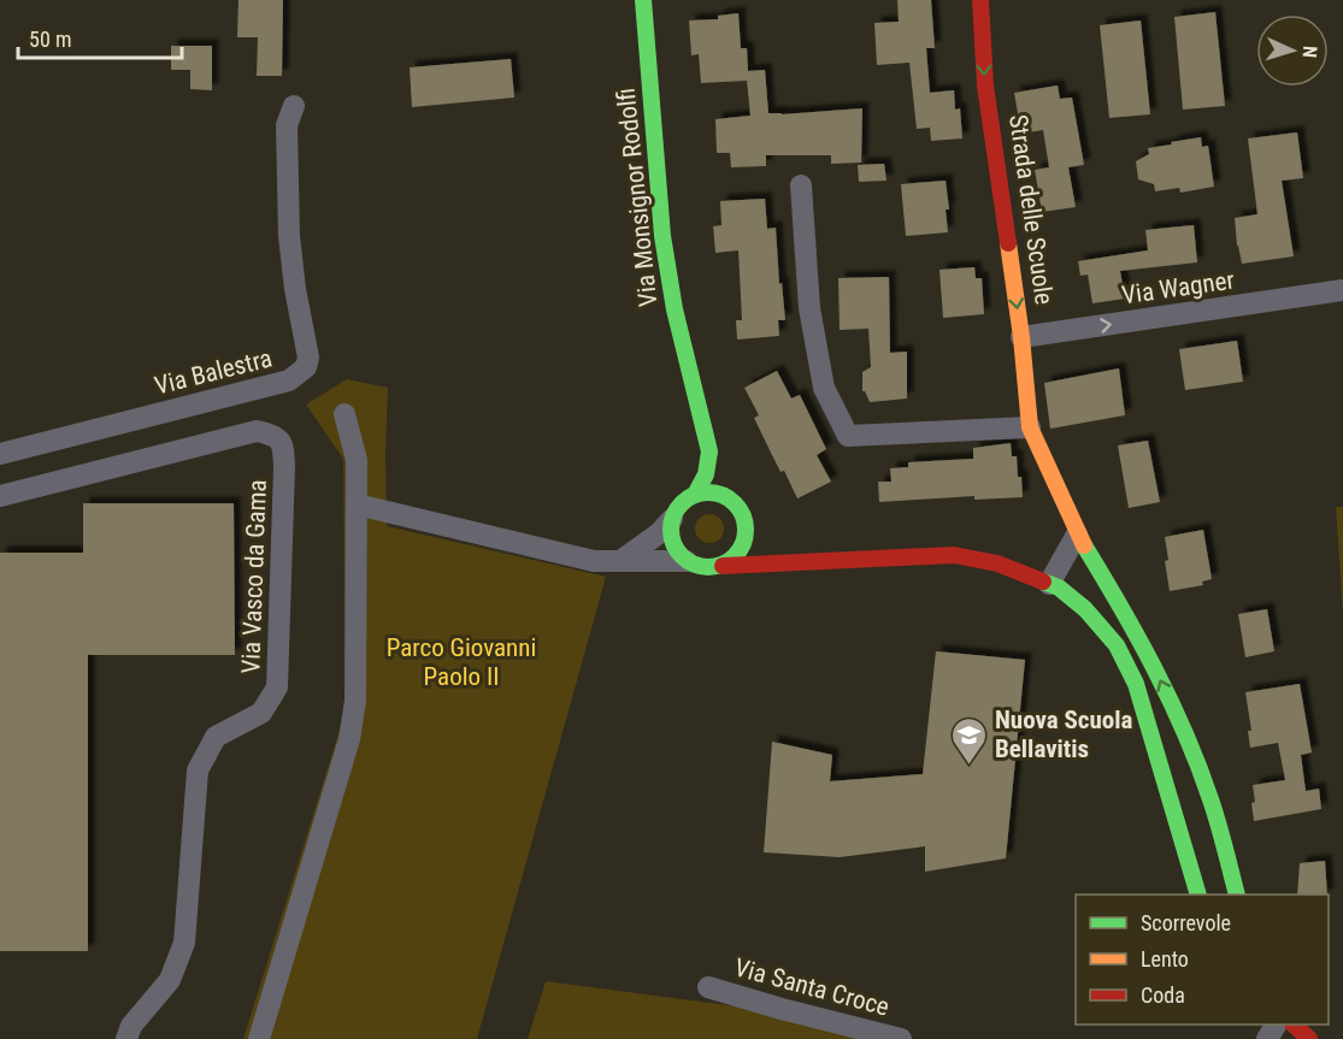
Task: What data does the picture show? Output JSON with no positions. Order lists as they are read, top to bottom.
{
  "streets": {
    "street": [
      "Via Monsignor Rodolfi",
      "Strada delle Scuole",
      "Via Wagner",
      "Via Balestra",
      "Via Vasco da Gama",
      "Via Santa Croce"
    ]
  },
  "crossings": [
    ["Strada delle Scuole", "Via Wagner"]
  ],
  "one_way": ["Via Wagner"],
  "parks": ["Parco Giovanni Paolo II"],
  "places": {
    "school or university": ["Nuova Scuola Bellavitis"]
  },
  "legend": ["Scorrevole", "Lento", "Coda"],
  "scale_bar": "50 m",
  "north": "right"
}
